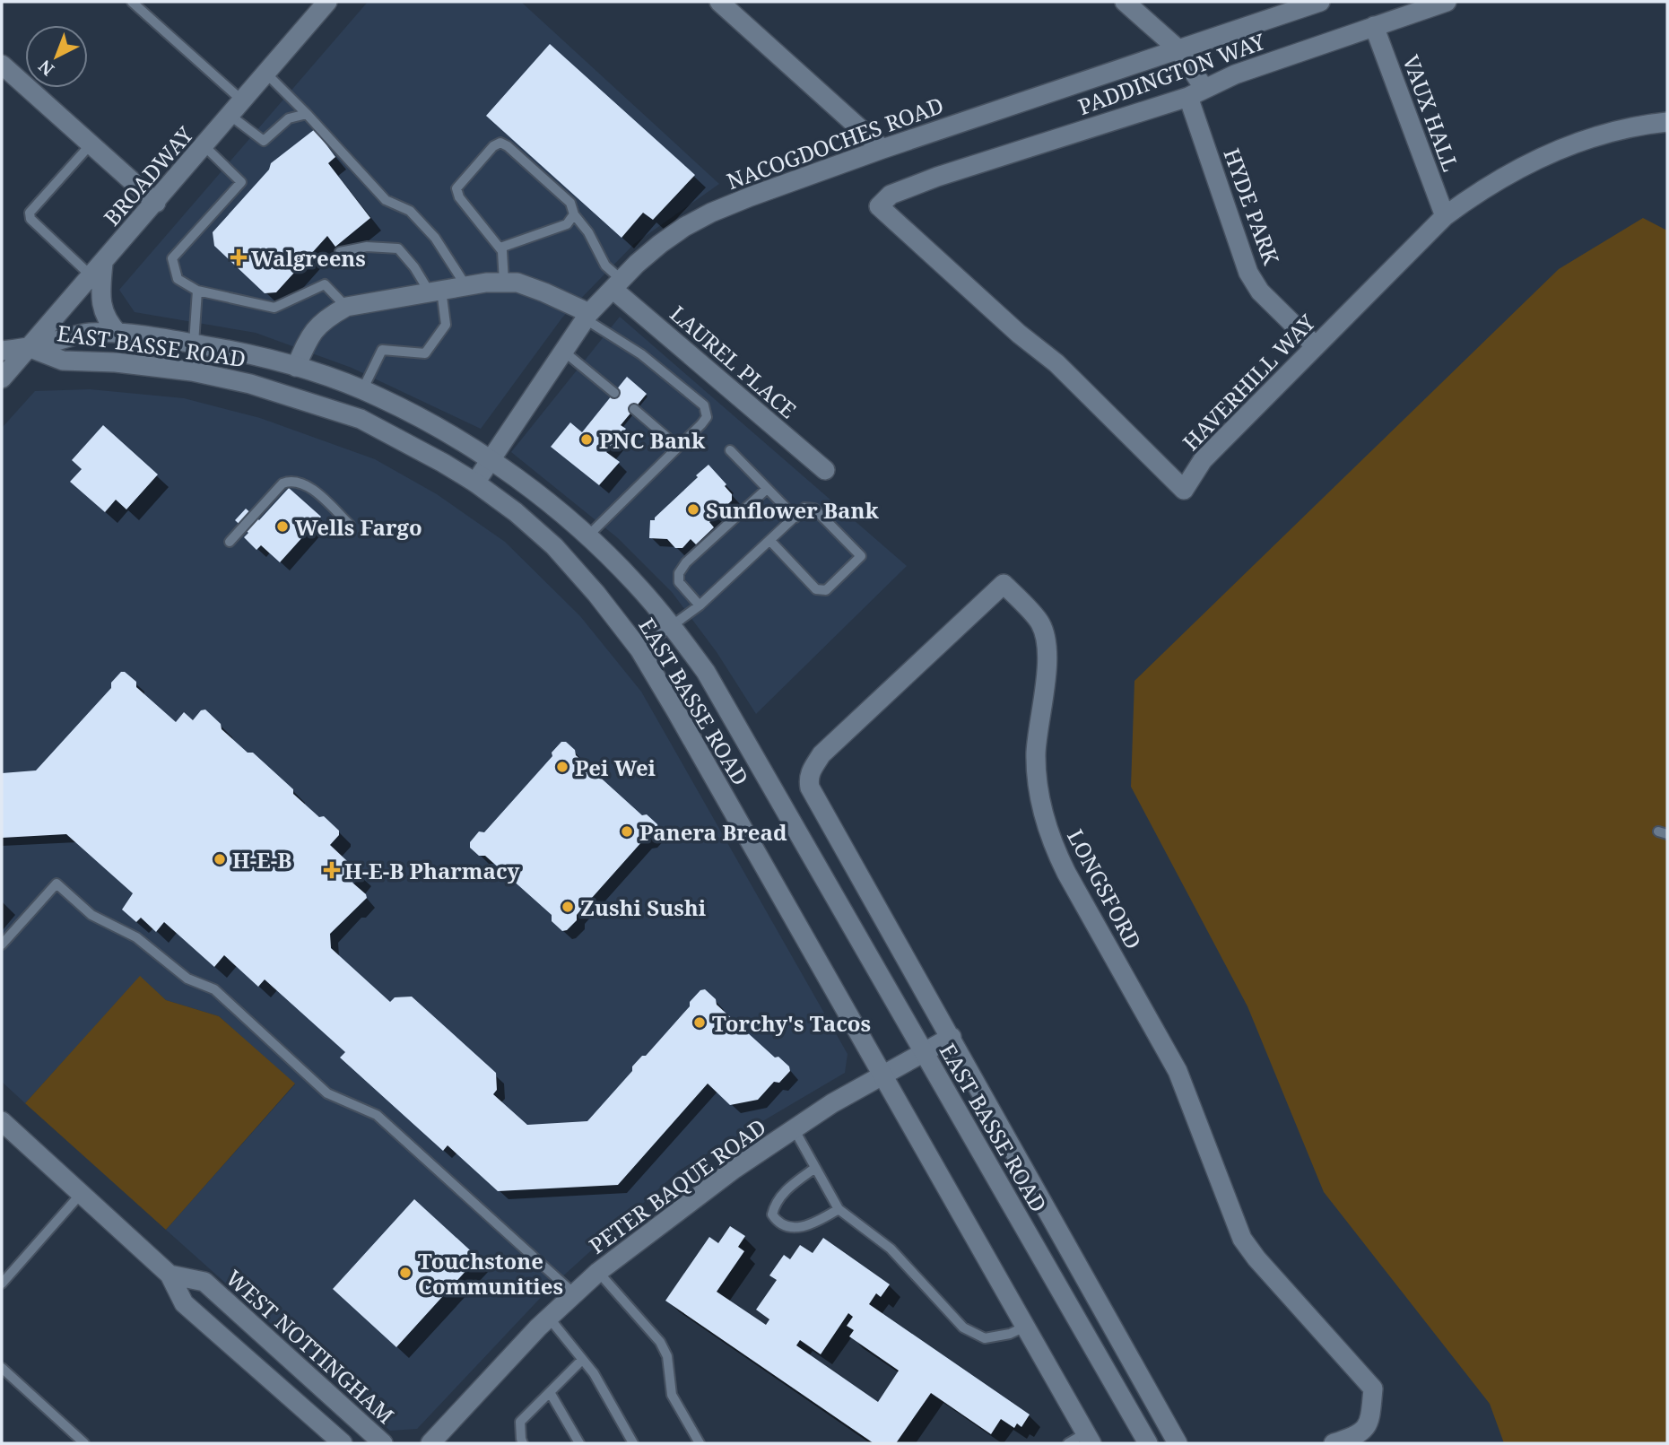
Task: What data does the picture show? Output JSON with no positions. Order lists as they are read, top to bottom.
{
  "streets": {
    "street": [
      "PADDINGTON WAY",
      "VAUX HALL",
      "NACOGDOCHES ROAD",
      "BROADWAY",
      "HYDE PARK",
      "EAST BASSE ROAD",
      "LAUREL PLACE",
      "HAVERHILL WAY",
      "LONGSFORD",
      "PETER BAQUE ROAD",
      "WEST NOTTINGHAM"
    ]
  },
  "crossings": [
    ["PADDINGTON WAY", "VAUX HALL"],
    ["PADDINGTON WAY", "HYDE PARK"],
    ["PADDINGTON WAY", "HAVERHILL WAY"],
    ["VAUX HALL", "HAVERHILL WAY"],
    ["NACOGDOCHES ROAD", "HYDE PARK"],
    ["NACOGDOCHES ROAD", "EAST BASSE ROAD"],
    ["NACOGDOCHES ROAD", "LAUREL PLACE"],
    ["BROADWAY", "EAST BASSE ROAD"],
    ["HYDE PARK", "HAVERHILL WAY"],
    ["EAST BASSE ROAD", "PETER BAQUE ROAD"]
  ],
  "places": {
    "health": ["Walgreens", "H-E-B Pharmacy"],
    "other": [
      "PNC Bank",
      "Sunflower Bank",
      "Wells Fargo",
      "Pei Wei",
      "Panera Bread",
      "H-E-B",
      "Zushi Sushi",
      "Torchy's Tacos",
      "Touchstone Communities"
    ]
  },
  "north": "bottom left"
}
